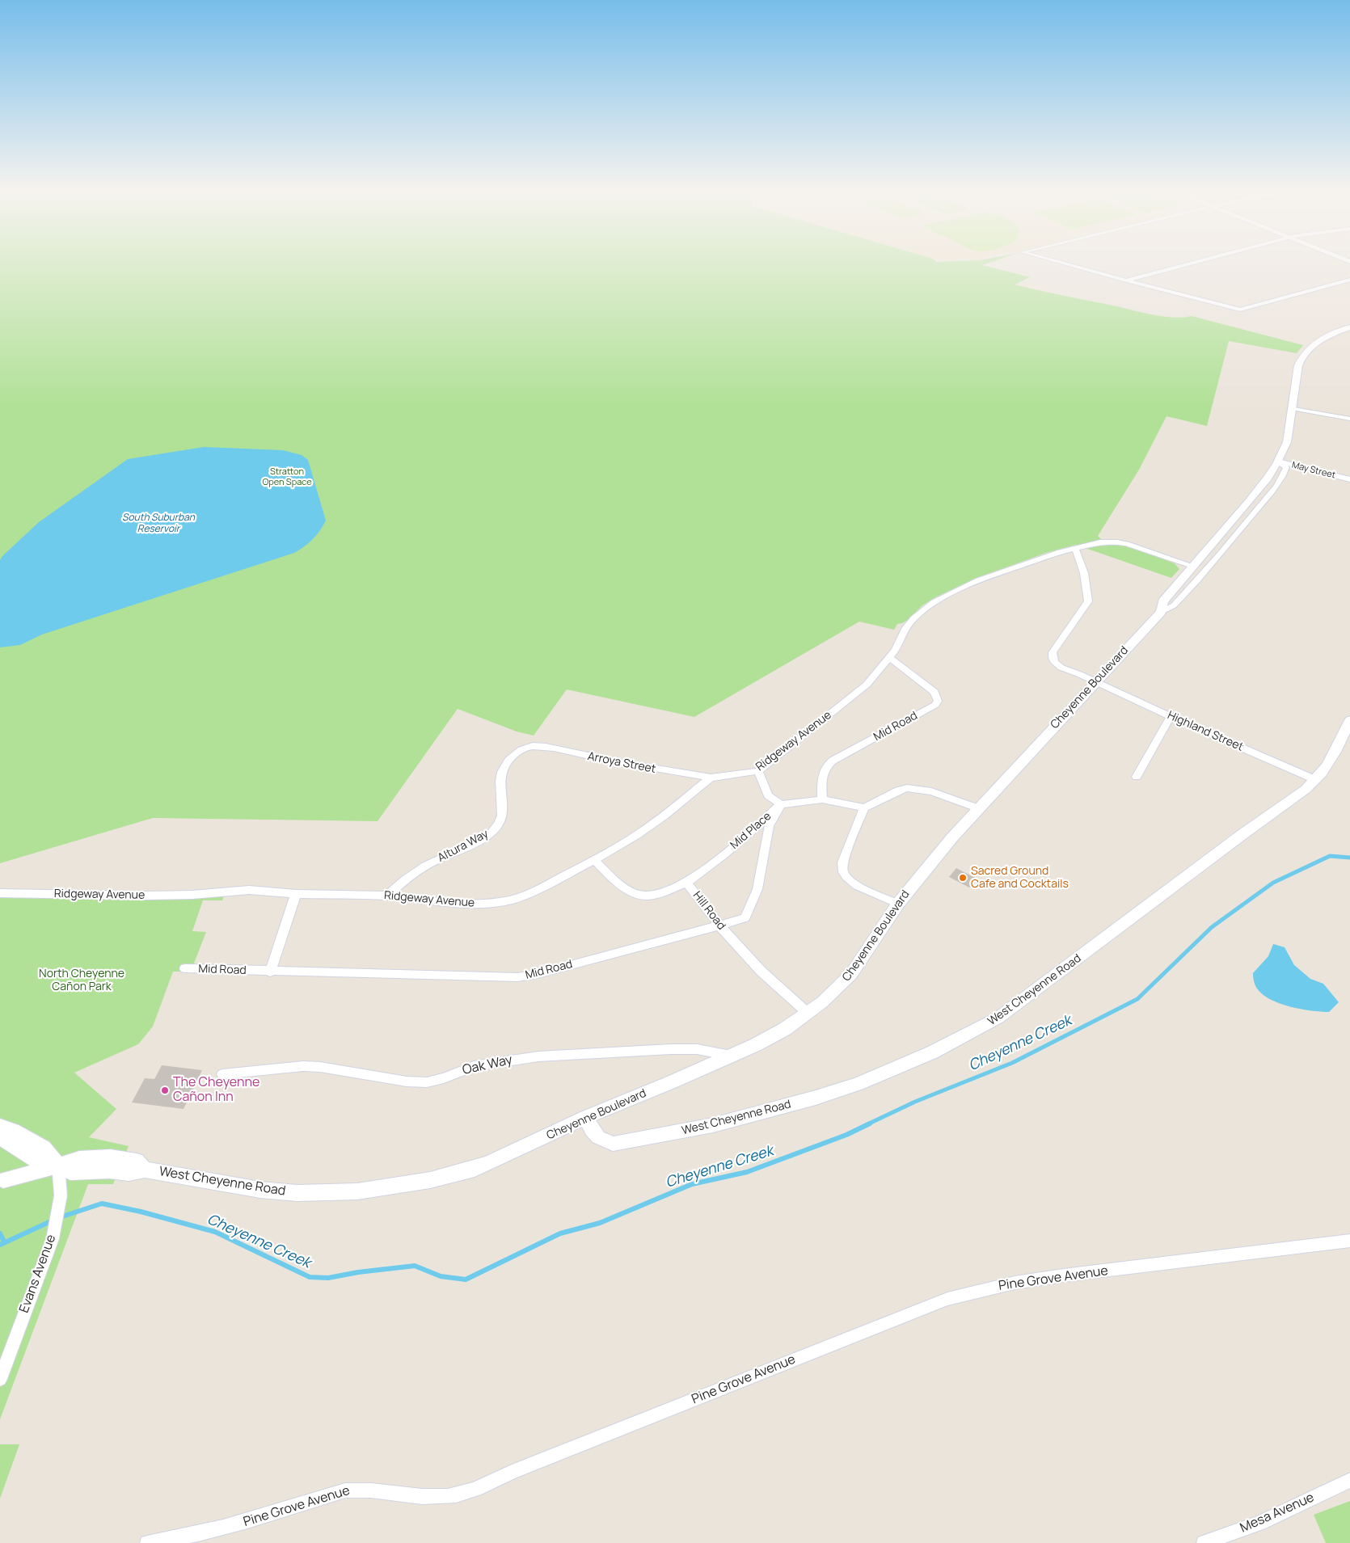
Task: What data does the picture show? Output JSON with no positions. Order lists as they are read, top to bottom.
{
  "streets": {
    "street": [
      "May Street",
      "Cheyenne Boulevard",
      "Mid Road",
      "Highland Street",
      "Ridgeway Avenue",
      "Arroya Street",
      "Mid Place",
      "Altura Way",
      "Hill Road",
      "West Cheyenne Road",
      "Oak Way",
      "Evans Avenue",
      "Pine Grove Avenue",
      "Mesa Avenue"
    ]
  },
  "crossings": [
    ["May Street", "Cheyenne Boulevard"],
    ["Cheyenne Boulevard", "Highland Street"],
    ["Cheyenne Boulevard", "Ridgeway Avenue"],
    ["Cheyenne Boulevard", "Hill Road"],
    ["Cheyenne Boulevard", "West Cheyenne Road"],
    ["Cheyenne Boulevard", "Oak Way"],
    ["Mid Road", "Ridgeway Avenue"],
    ["Mid Road", "Mid Place"],
    ["Mid Road", "Hill Road"],
    ["Highland Street", "Ridgeway Avenue"],
    ["Highland Street", "West Cheyenne Road"],
    ["Ridgeway Avenue", "Arroya Street"],
    ["Ridgeway Avenue", "Mid Place"],
    ["Ridgeway Avenue", "Altura Way"],
    ["Ridgeway Avenue", "Hill Road"],
    ["Arroya Street", "Altura Way"],
    ["Mid Place", "Hill Road"],
    ["West Cheyenne Road", "Evans Avenue"]
  ],
  "water": ["South Suburban Reservoir", "Cheyenne Creek"],
  "parks": ["Stratton Open Space", "North Cheyenne Cañon Park"],
  "places": ["Sacred Ground Cafe and Cocktails", "The Cheyenne Cañon Inn"]
}
